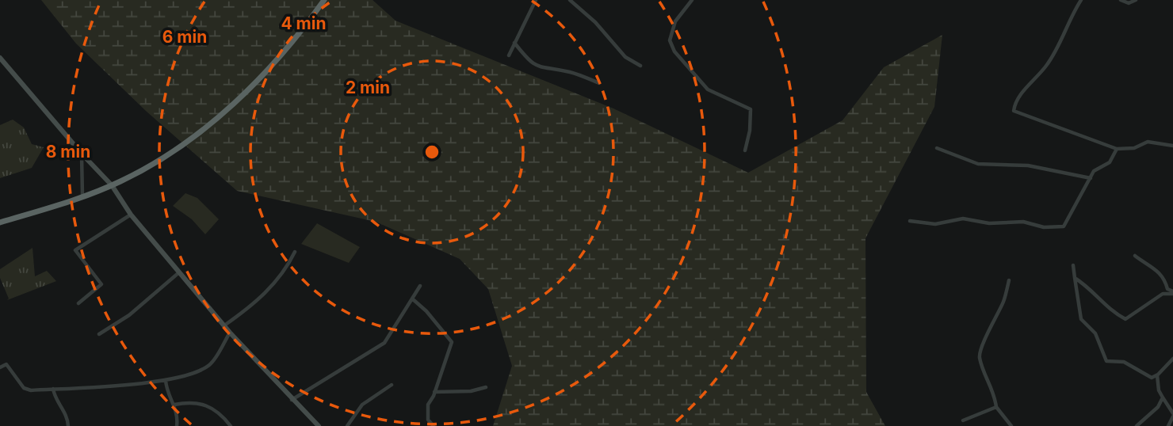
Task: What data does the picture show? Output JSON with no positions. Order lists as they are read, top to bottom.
{
  "rings": [
    "4 min",
    "6 min",
    "2 min",
    "8 min"
  ]
}
